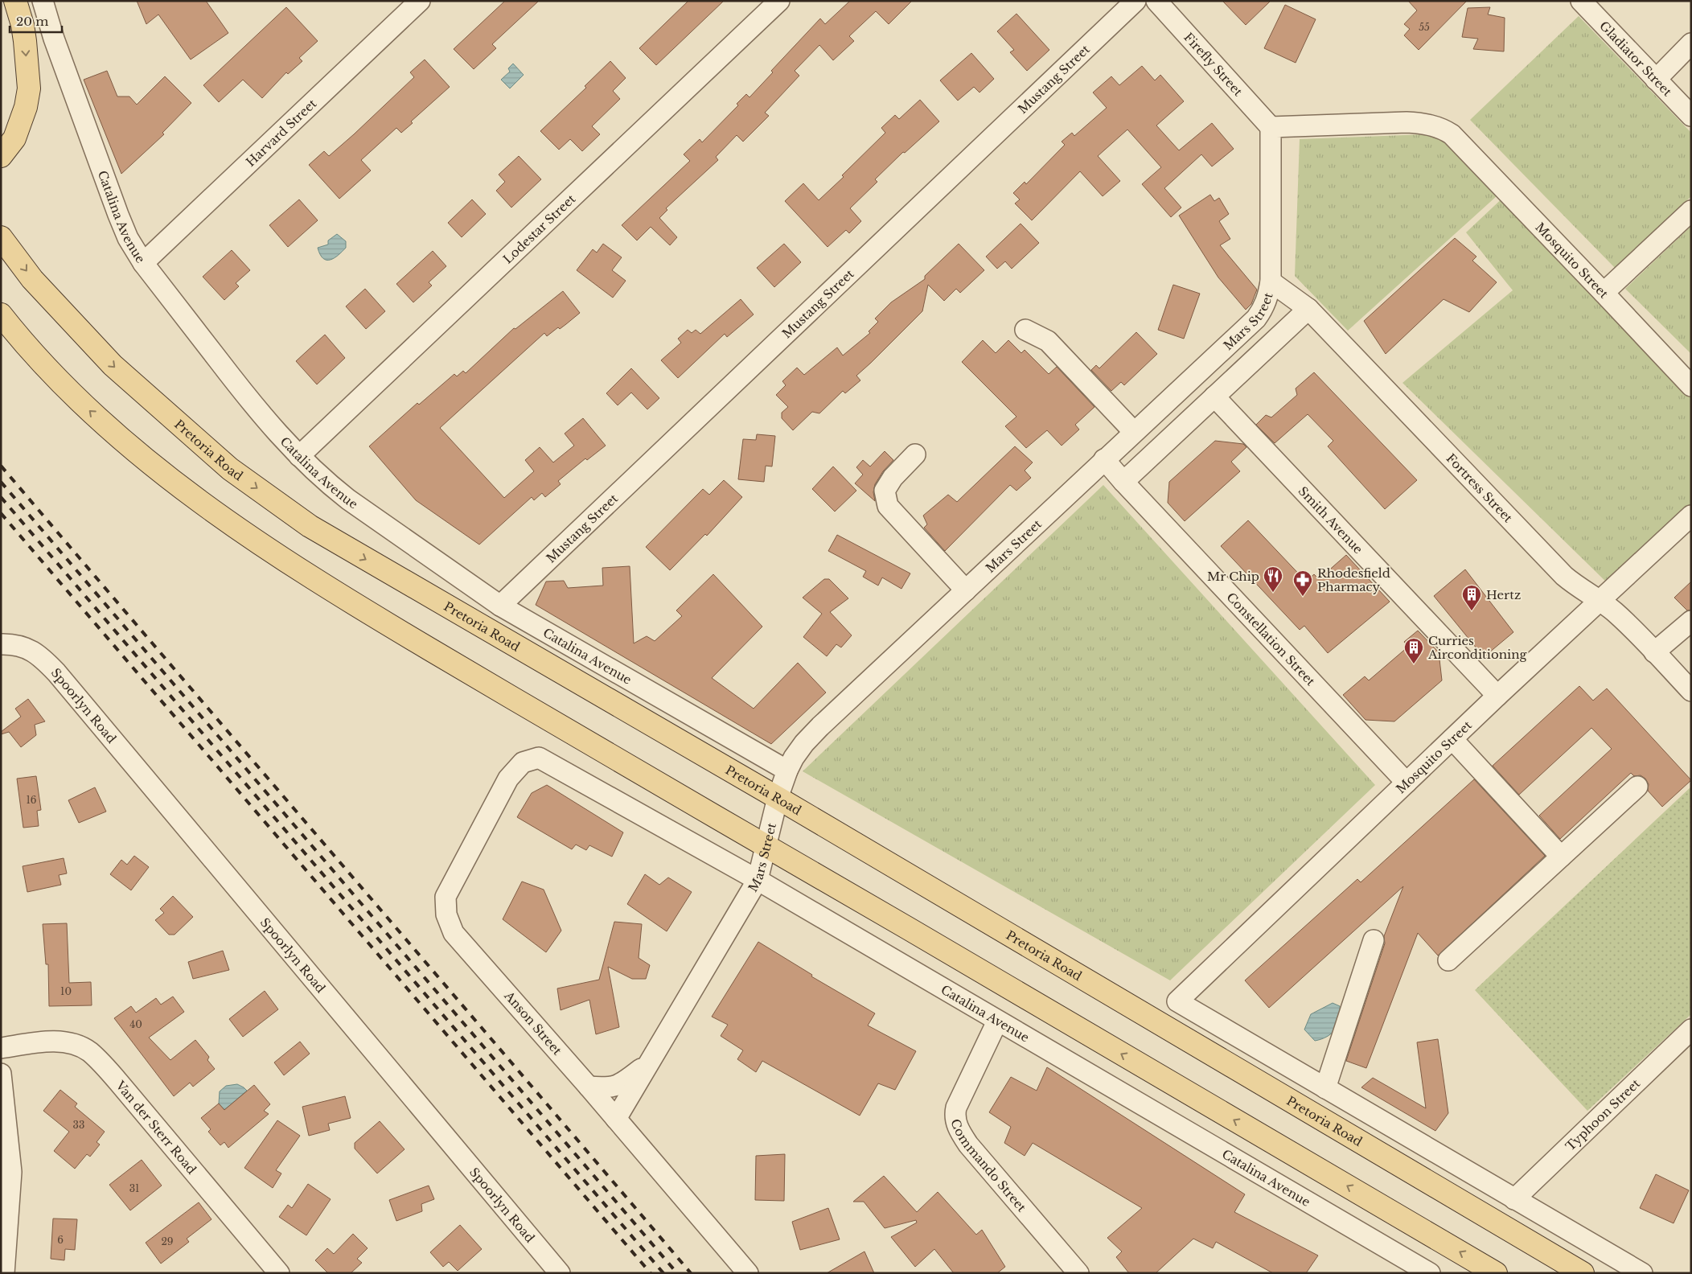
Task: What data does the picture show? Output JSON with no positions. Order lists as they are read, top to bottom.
{
  "streets": {
    "main road": ["Pretoria Road"],
    "street": [
      "Gladiator Street",
      "Firefly Street",
      "Mustang Street",
      "Harvard Street",
      "Catalina Avenue",
      "Lodestar Street",
      "Mosquito Street",
      "Mars Street",
      "Fortress Street",
      "Smith Avenue",
      "Constellation Street",
      "Spoorlyn Road",
      "Anson Street",
      "Typhoon Street",
      "Van der Sterr Road",
      "Commando Street"
    ]
  },
  "crossings": [
    ["Firefly Street", "Mosquito Street"],
    ["Firefly Street", "Mars Street"],
    ["Mustang Street", "Catalina Avenue"],
    ["Harvard Street", "Catalina Avenue"],
    ["Catalina Avenue", "Lodestar Street"],
    ["Catalina Avenue", "Mars Street"],
    ["Catalina Avenue", "Anson Street"],
    ["Catalina Avenue", "Commando Street"],
    ["Mosquito Street", "Mars Street"],
    ["Mosquito Street", "Fortress Street"],
    ["Mosquito Street", "Smith Avenue"],
    ["Mosquito Street", "Constellation Street"],
    ["Mars Street", "Pretoria Road"],
    ["Mars Street", "Fortress Street"],
    ["Mars Street", "Constellation Street"],
    ["Mars Street", "Anson Street"]
  ],
  "places": {
    "restaurant": ["Mr Chip"],
    "pharmacy": ["Rhodesfield Pharmacy"],
    "building": ["Hertz", "Curries Airconditioning"]
  },
  "house_numbers": [
    "55",
    "16",
    "10",
    "40",
    "33",
    "31",
    "6",
    "29"
  ],
  "scale_bar": "20 m"
}
